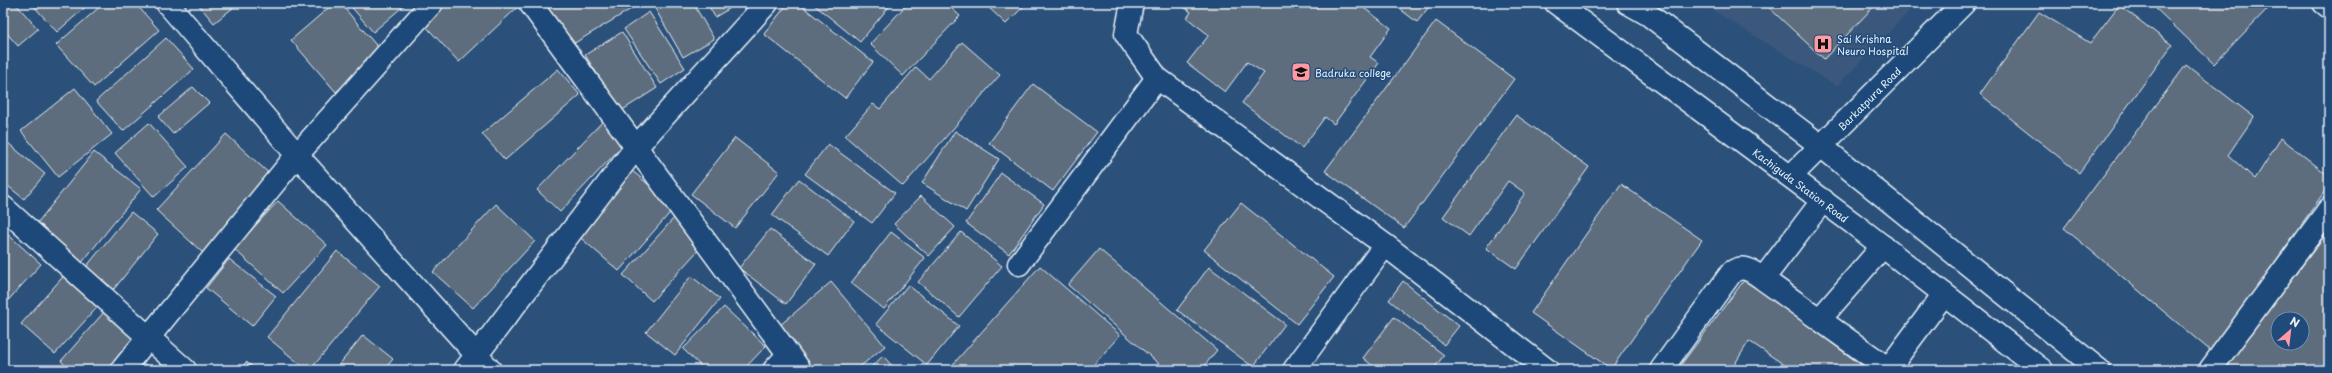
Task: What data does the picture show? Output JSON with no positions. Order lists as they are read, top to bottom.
{
  "streets": {
    "street": ["Barkatpura Road", "Kachiguda Station Road"]
  },
  "crossings": [
    ["Barkatpura Road", "Kachiguda Station Road"]
  ],
  "places": {
    "hospital": ["Sai Krishna Neuro Hospital"],
    "school or university": ["Badruka college"]
  },
  "north": "top right"
}
